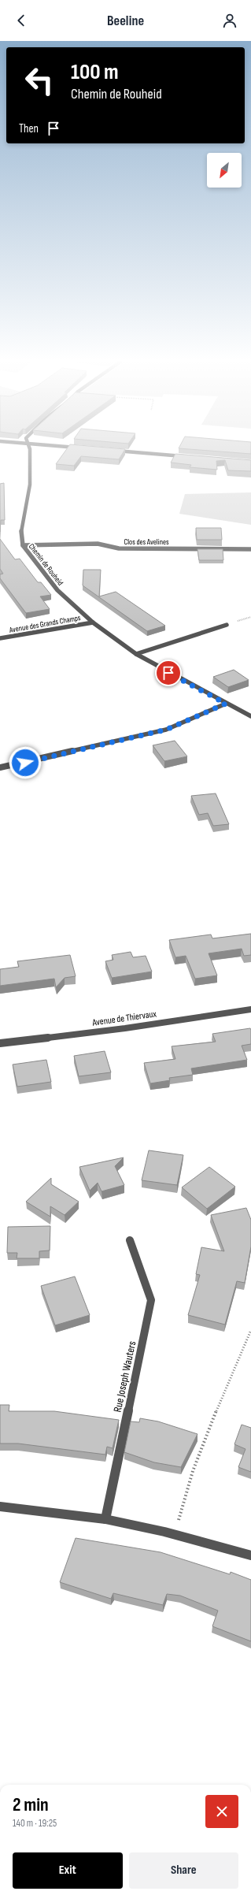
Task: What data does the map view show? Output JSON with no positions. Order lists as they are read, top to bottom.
{
  "streets": {
    "street": [
      "Clos des Avelines",
      "Chemin de Rouheid",
      "Avenue des Grands Champs",
      "Avenue de Thiervaux",
      "Rue Joseph Wauters"
    ]
  },
  "crossings": [
    ["Clos des Avelines", "Chemin de Rouheid"],
    ["Chemin de Rouheid", "Avenue des Grands Champs"]
  ],
  "north": "bottom left",
  "page": {
    "header": "Beeline",
    "turn": ["100 m", "Chemin de Rouheid"],
    "then": "Then",
    "heading": ["2 min", "140 m · 19:25"],
    "buttons": ["Exit", "Share"]
  }
}
